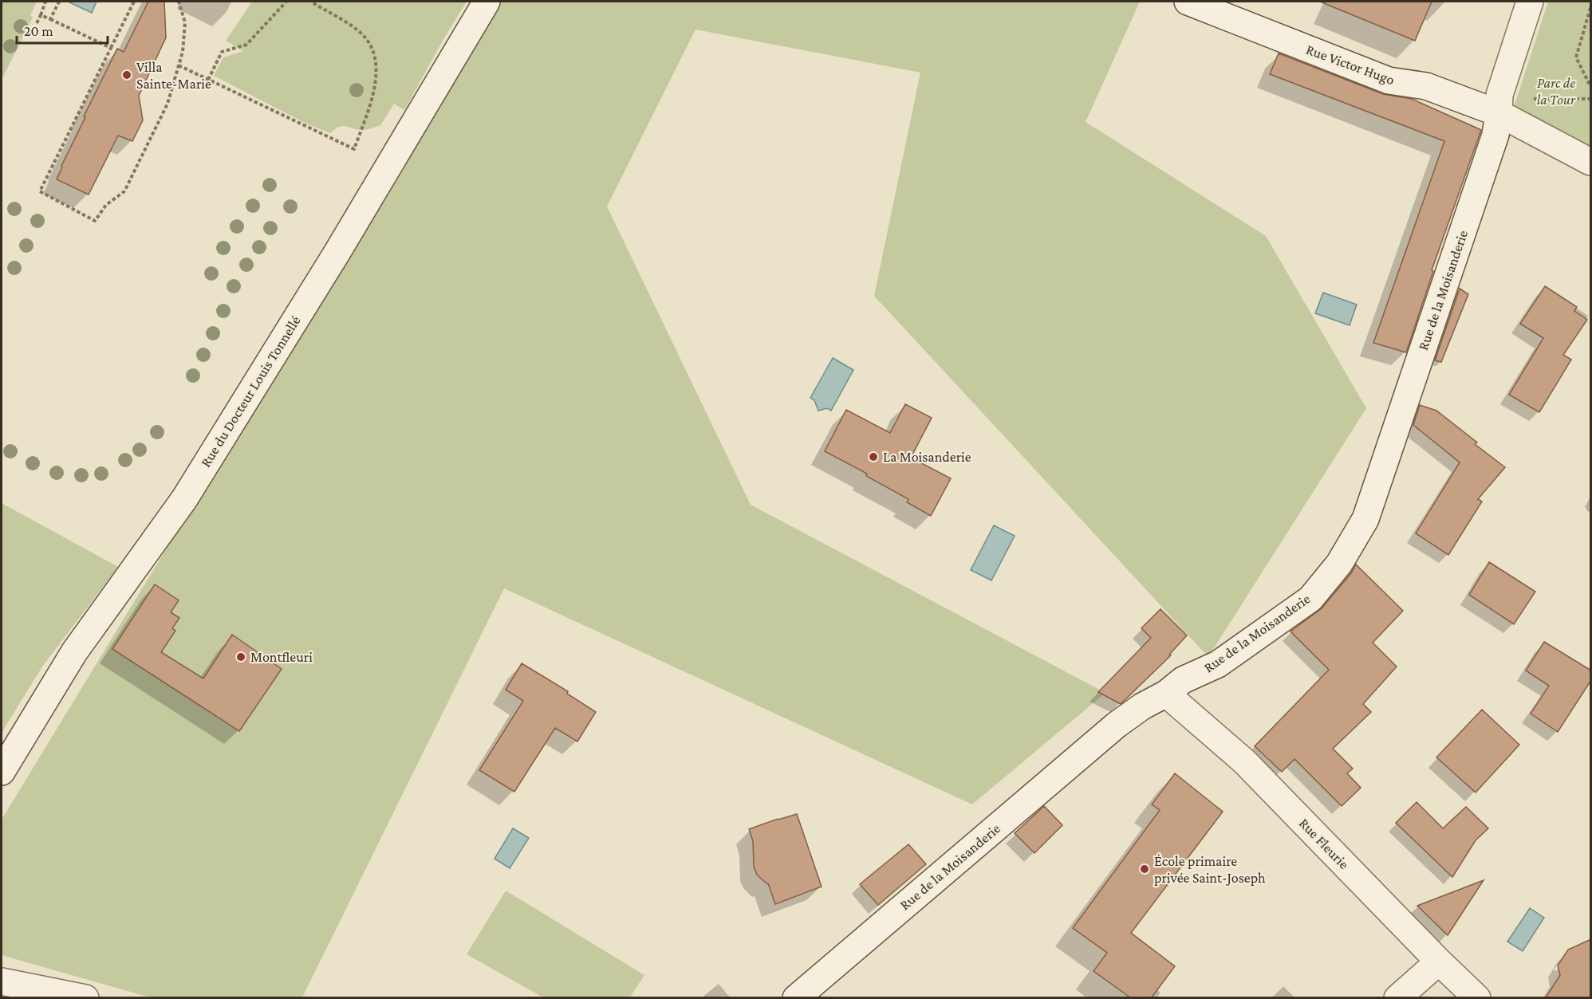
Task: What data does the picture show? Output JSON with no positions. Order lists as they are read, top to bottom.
{
  "streets": {
    "street": [
      "Rue Victor Hugo",
      "Rue de la Moisanderie",
      "Rue du Docteur Louis Tonnellé",
      "Rue Fleurie"
    ]
  },
  "crossings": [
    ["Rue Victor Hugo", "Rue de la Moisanderie"],
    ["Rue de la Moisanderie", "Rue Fleurie"]
  ],
  "parks": ["Parc de la Tour"],
  "places": [
    "Villa Sainte-Marie",
    "La Moisanderie",
    "Montfleuri",
    "École primaire privée Saint-Joseph"
  ],
  "scale_bar": "20 m"
}
